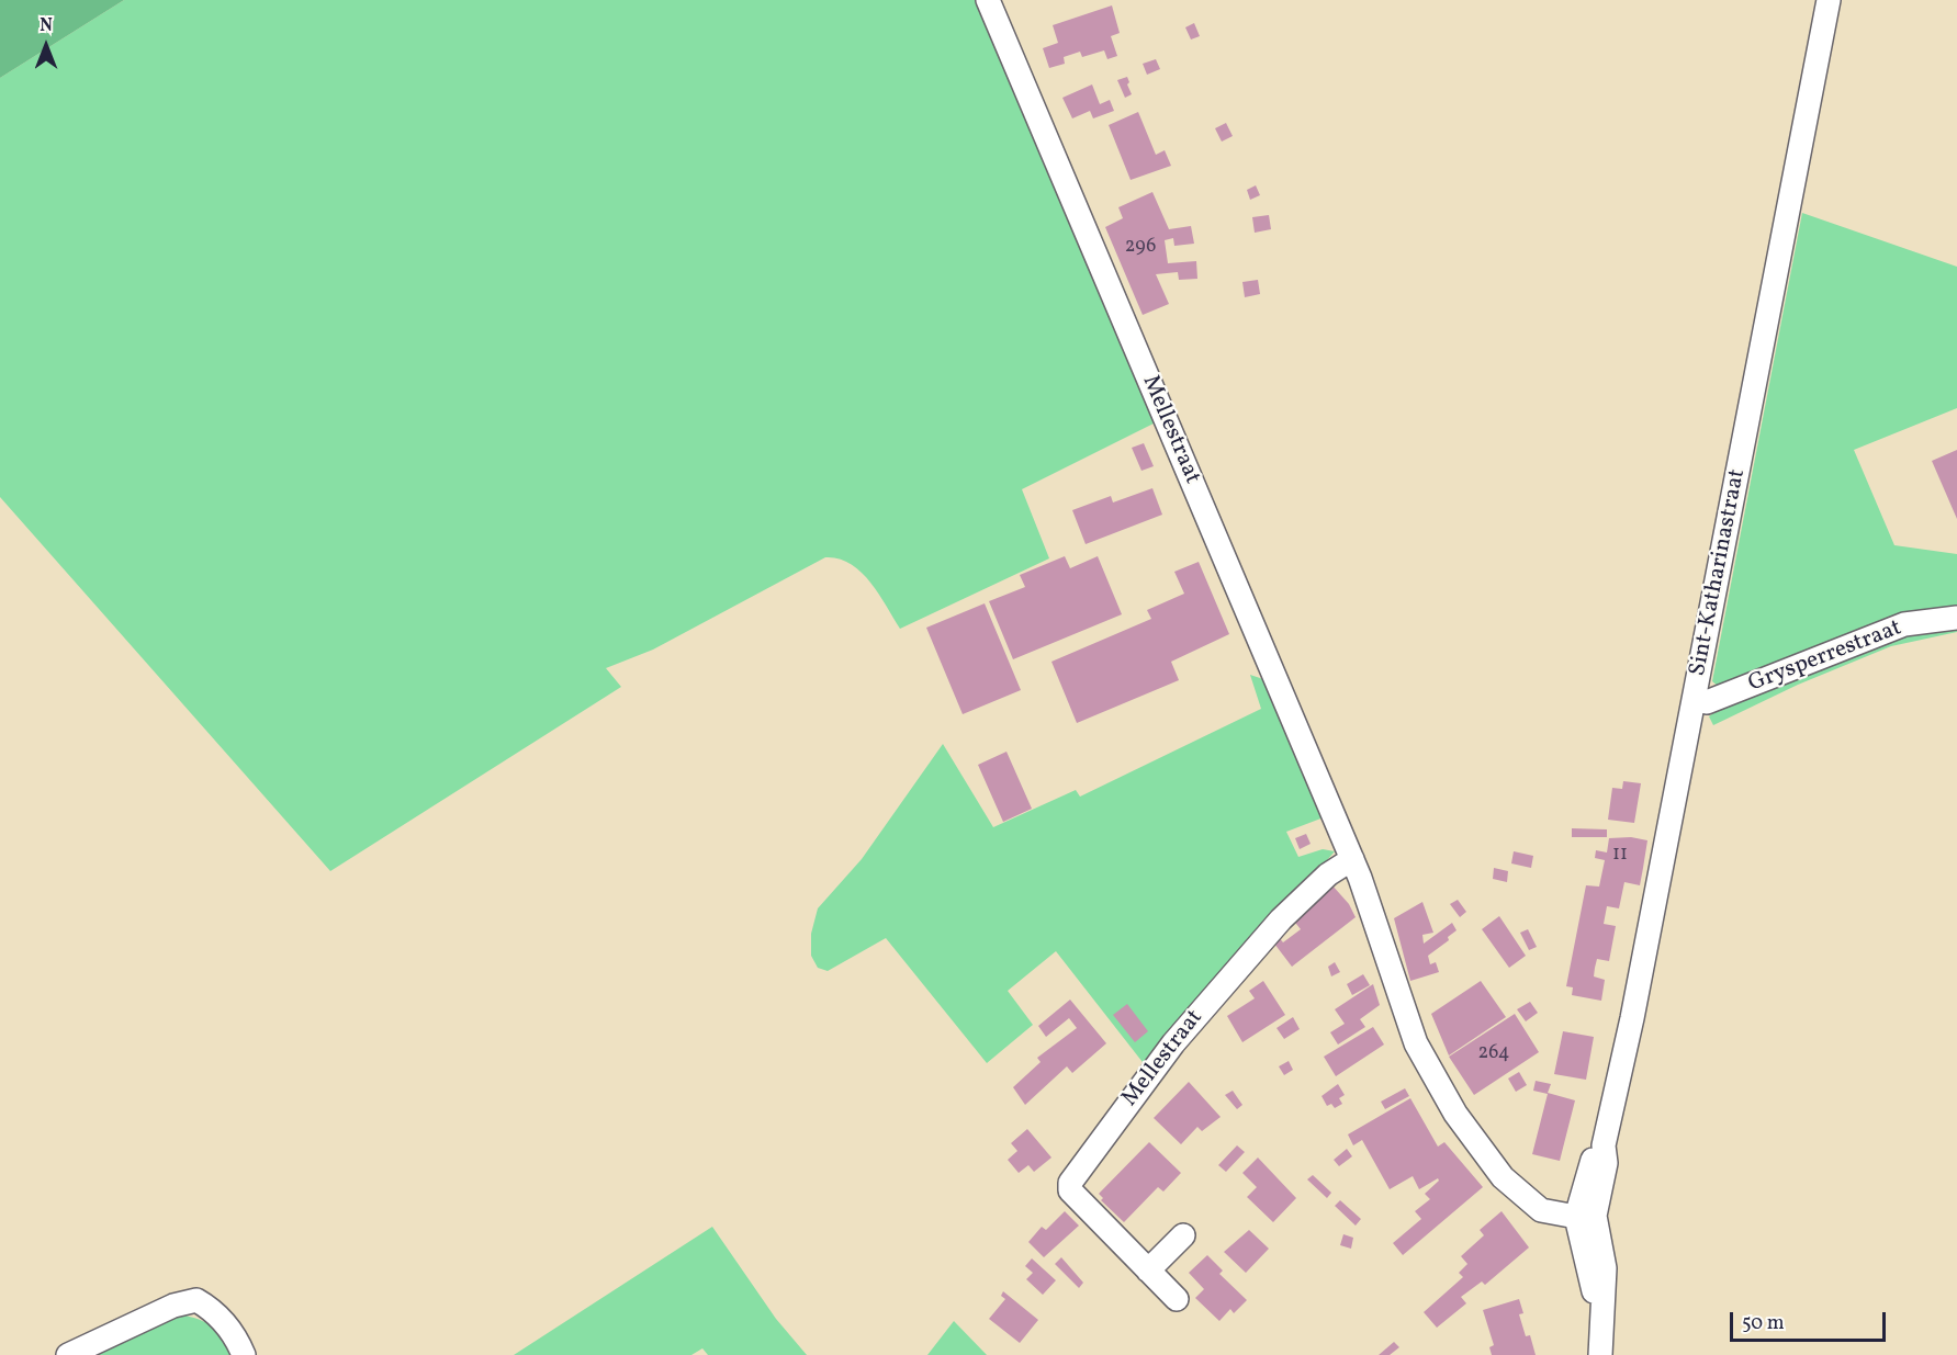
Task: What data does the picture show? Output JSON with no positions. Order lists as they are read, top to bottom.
{
  "streets": {
    "street": ["Mellestraat", "Sint-Katharinastraat", "Grysperrestraat"]
  },
  "crossings": [
    ["Mellestraat", "Sint-Katharinastraat"],
    ["Sint-Katharinastraat", "Grysperrestraat"]
  ],
  "house_numbers": ["296", "11", "264"],
  "scale_bar": "50 m",
  "north": "top"
}
